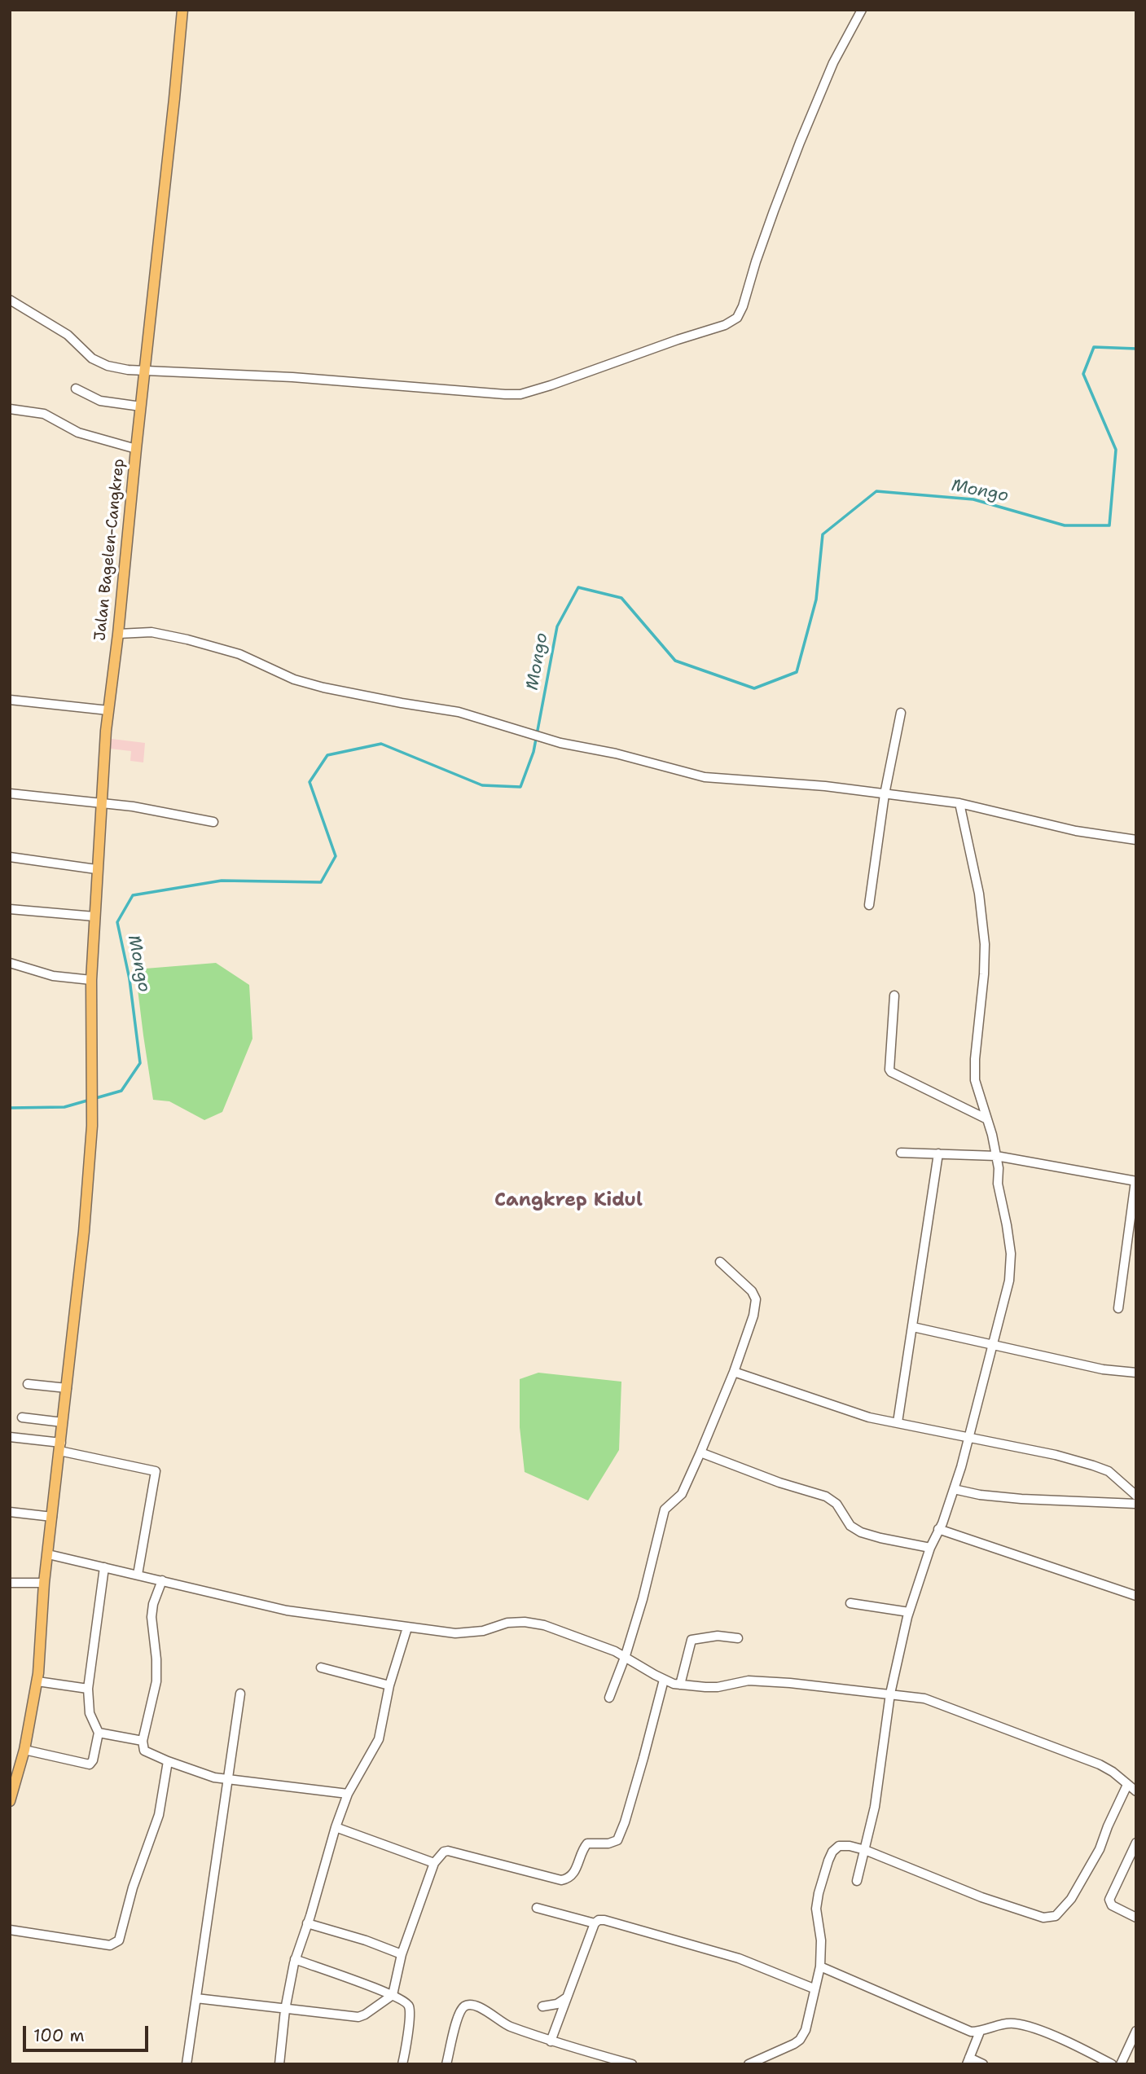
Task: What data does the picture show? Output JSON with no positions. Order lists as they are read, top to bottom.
{
  "streets": {
    "main road": ["Jalan Bagelen-Cangkrep"]
  },
  "districts": ["Cangkrep Kidul"],
  "water": ["Mongo"],
  "scale_bar": "100 m"
}
